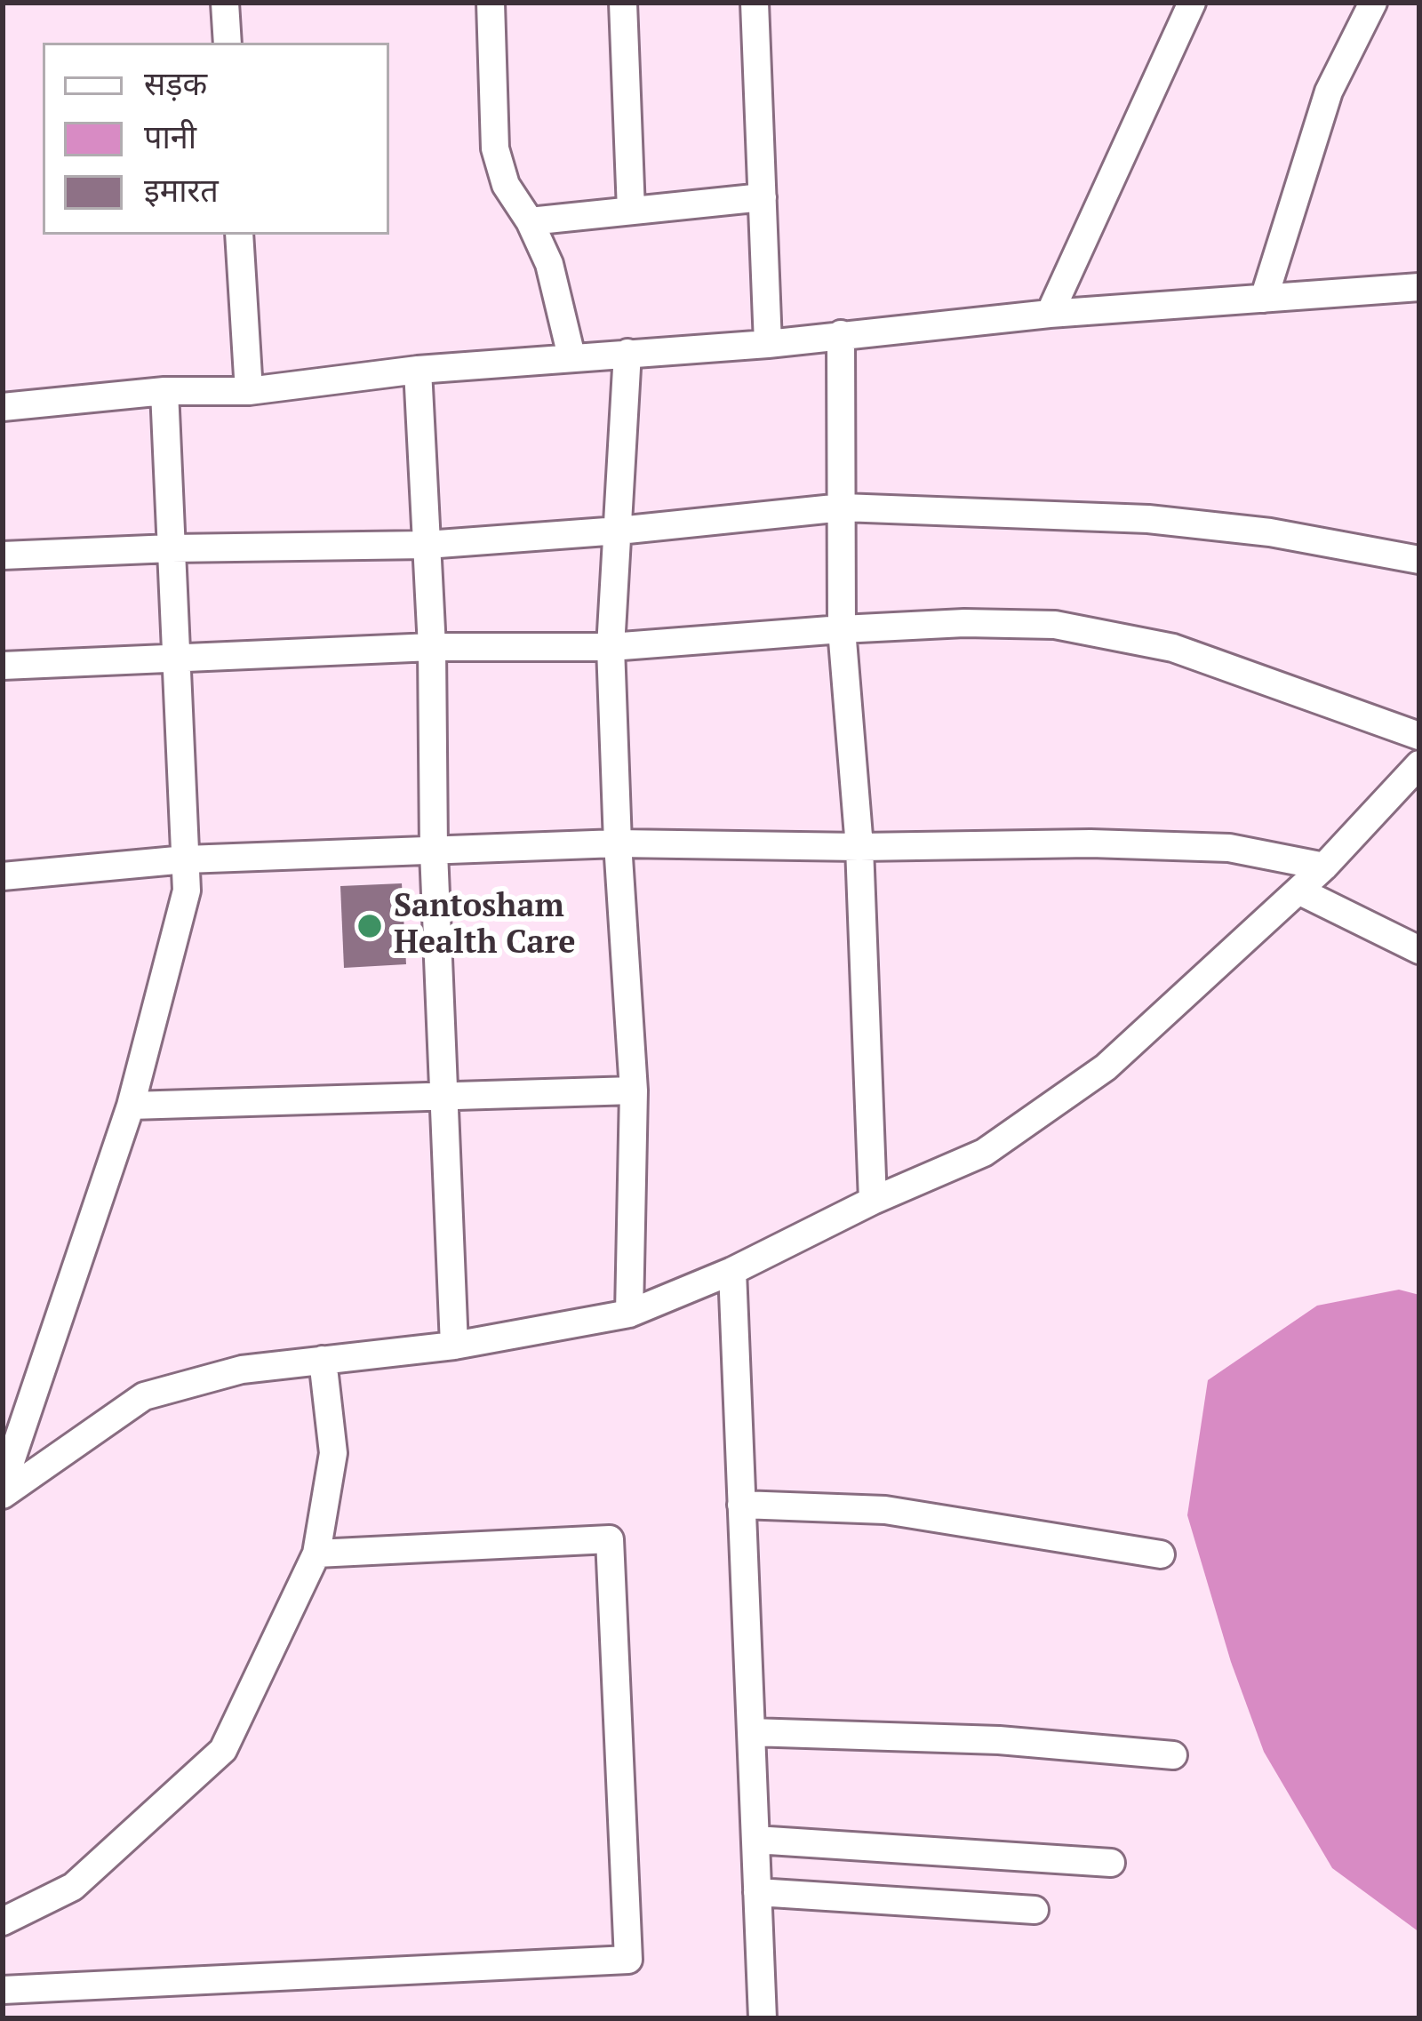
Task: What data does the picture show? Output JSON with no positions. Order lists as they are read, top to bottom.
{
  "places": ["Santosham Health Care"],
  "legend": ["सड़क", "पानी", "इमारत"]
}
